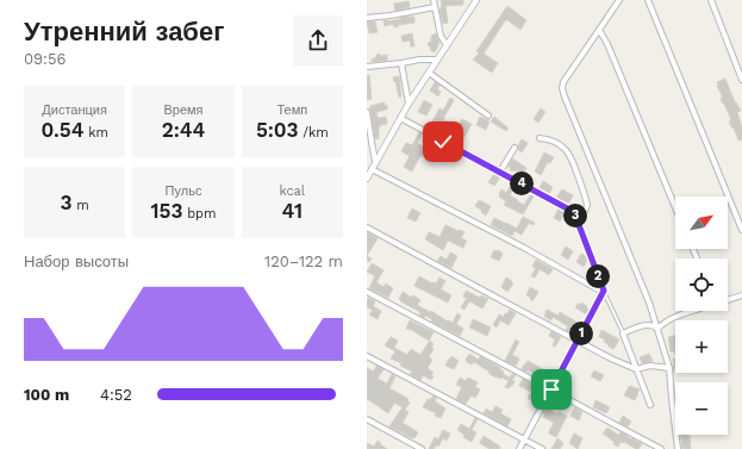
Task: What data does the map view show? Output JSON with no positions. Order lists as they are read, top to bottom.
{
  "north": "top right",
  "page": {
    "heading": ["Утренний забег", "09:56"],
    "stats": [
      ["Дистанция", "0.54 km"],
      ["Время", "2:44"],
      ["Темп", "5:03 /km"],
      ["3 m"],
      ["Пульс", "153 bpm"],
      ["kcal", "41"]
    ],
    "pins": [
      "4",
      "3",
      "2",
      "1"
    ],
    "map_buttons": ["+", "−"],
    "chart": ["Набор высоты", "120–122 m"],
    "list": [
      {
        "name": "100 m",
        "note": "4:52"
      }
    ]
  }
}
